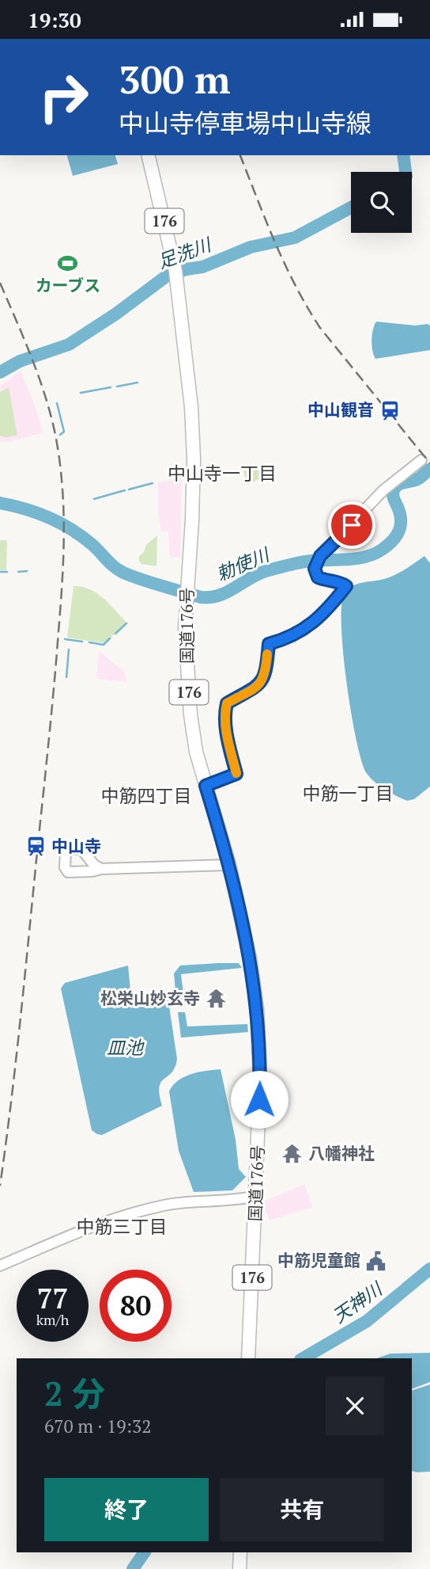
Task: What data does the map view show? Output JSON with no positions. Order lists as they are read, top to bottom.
{
  "streets": {
    "highway": ["176", "国道176号"]
  },
  "districts": [
    "中山寺一丁目",
    "中筋一丁目",
    "中筋四丁目",
    "中筋三丁目"
  ],
  "water": [
    "足洗川",
    "勅使川",
    "皿池",
    "天神川"
  ],
  "places": {
    "sports": ["カーブス"],
    "station": ["中山観音", "中山寺"],
    "temple": ["松栄山妙玄寺", "八幡神社"],
    "public building": ["中筋児童館"]
  },
  "page": {
    "status": "19:30",
    "turn": ["300 m", "中山寺停車場中山寺線"],
    "speed": "77 km/h",
    "limit": "80",
    "heading": ["2 分", "670 m · 19:32"],
    "buttons": ["終了", "共有"]
  }
}
